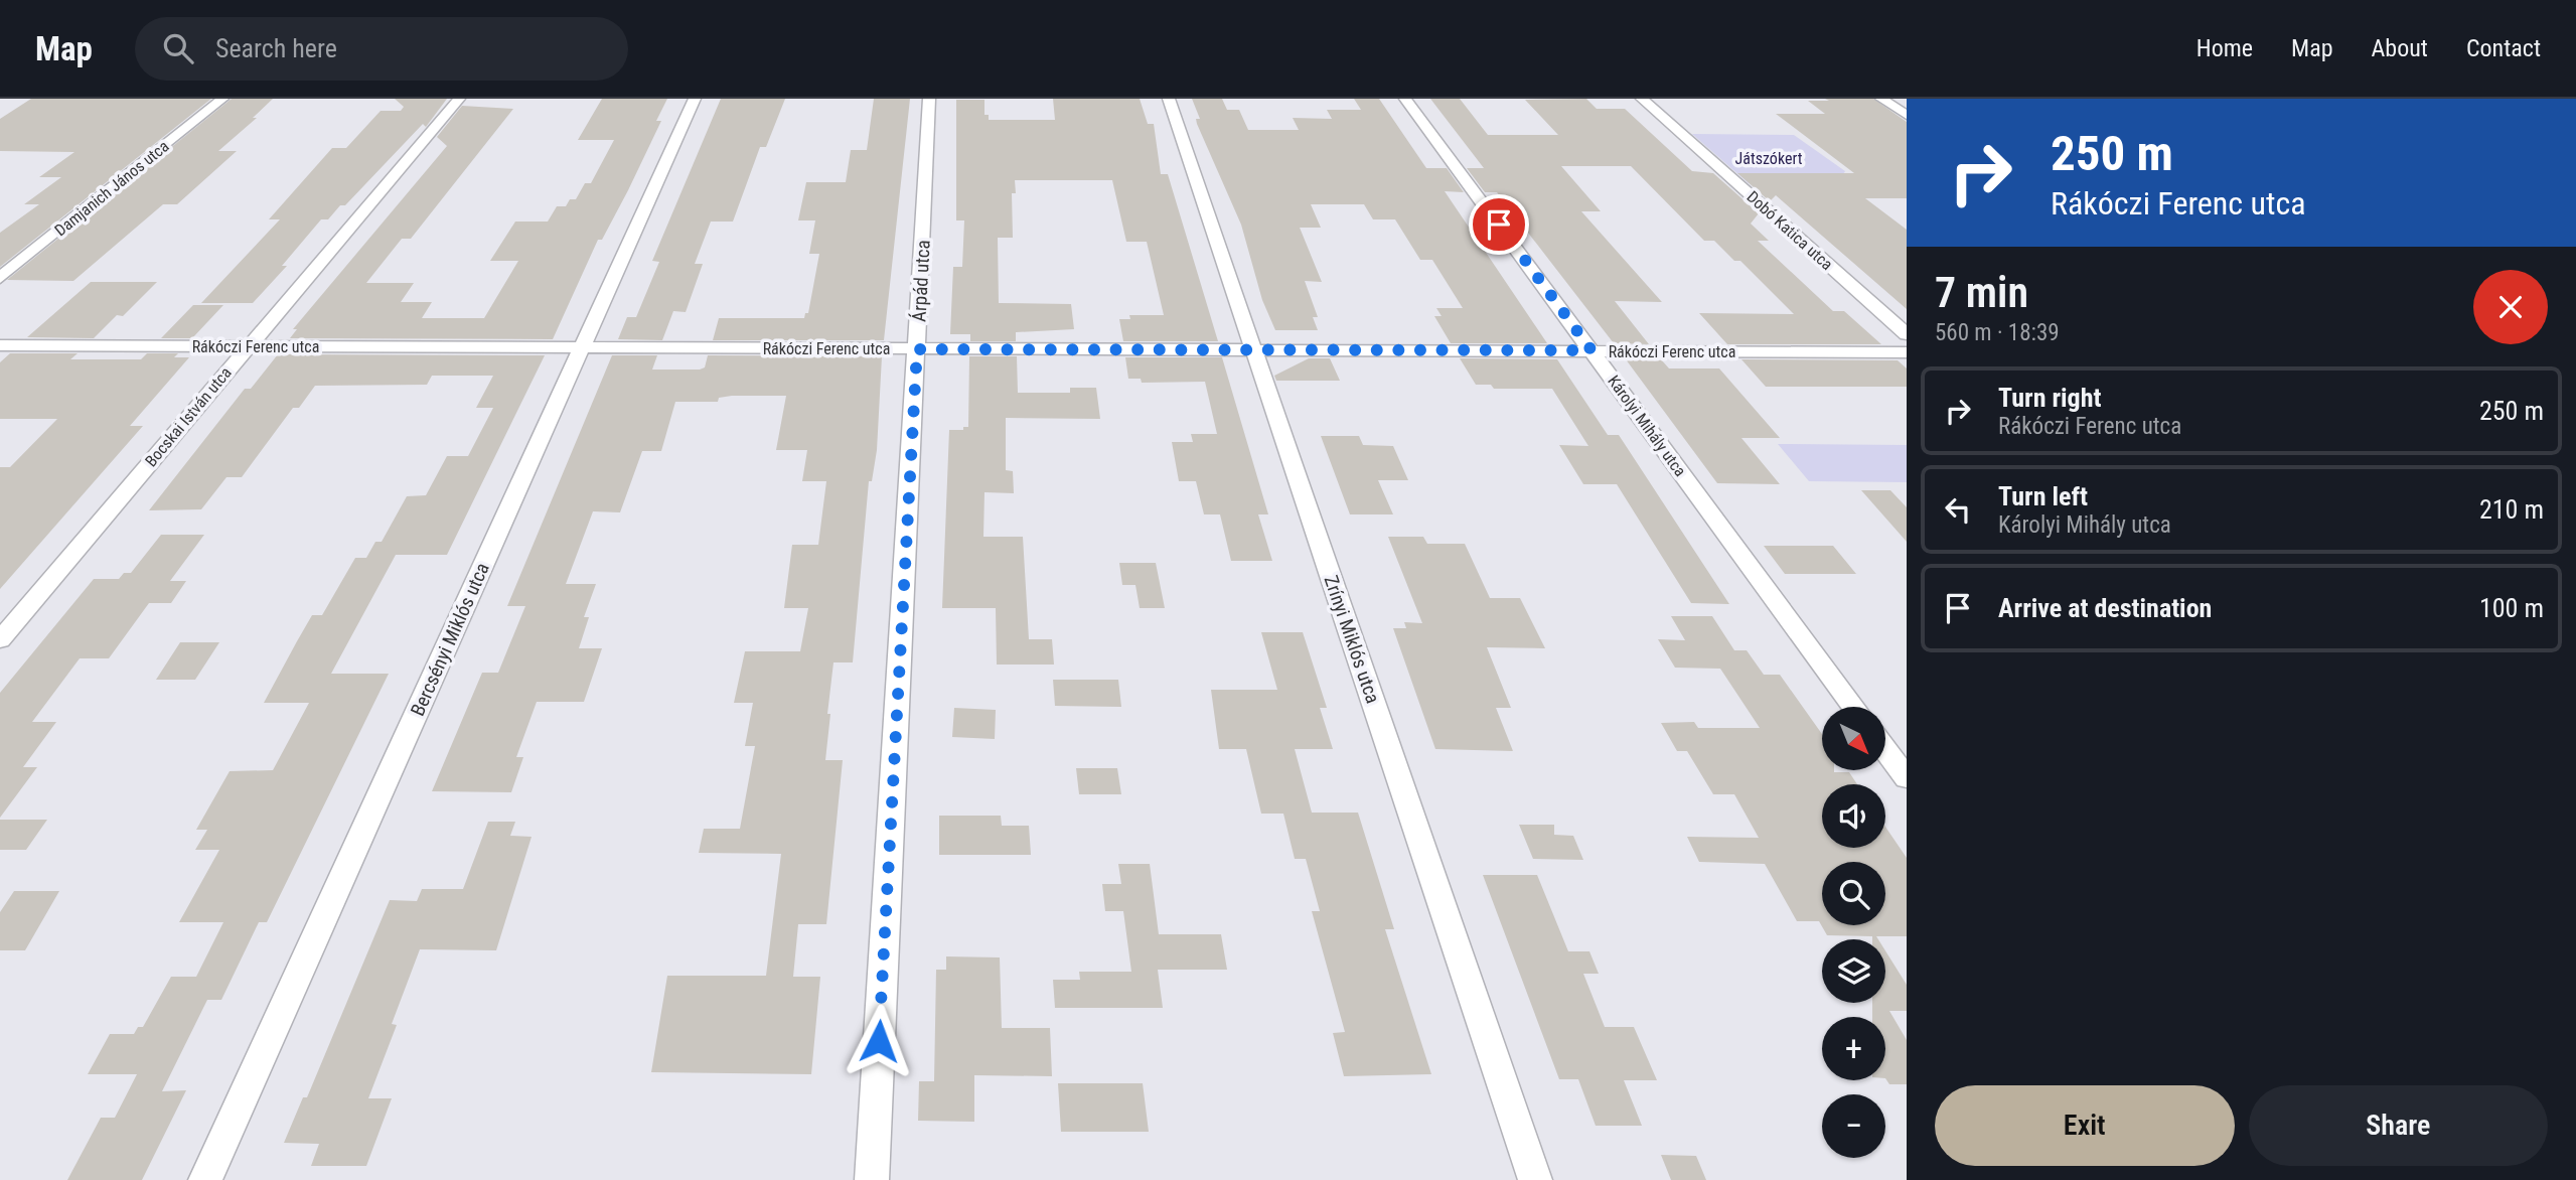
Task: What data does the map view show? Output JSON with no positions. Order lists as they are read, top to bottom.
{
  "streets": {
    "street": [
      "Damjanich János utca",
      "Dobó Katica utca",
      "Árpád utca",
      "Rákóczi Ferenc utca",
      "Bocskai István utca",
      "Károlyi Mihály utca",
      "Bercsényi Miklós utca",
      "Zrínyi Miklós utca"
    ]
  },
  "crossings": [
    ["Árpád utca", "Rákóczi Ferenc utca"],
    ["Rákóczi Ferenc utca", "Bocskai István utca"],
    ["Rákóczi Ferenc utca", "Károlyi Mihály utca"],
    ["Rákóczi Ferenc utca", "Bercsényi Miklós utca"],
    ["Rákóczi Ferenc utca", "Zrínyi Miklós utca"]
  ],
  "parks": ["Játszókert"],
  "north": "bottom right",
  "page": {
    "header": "Map",
    "search": "Search here",
    "nav": [
      "Home",
      "Map",
      "About",
      "Contact"
    ],
    "turn": ["250 m", "Rákóczi Ferenc utca"],
    "heading": ["7 min", "560 m · 18:39"],
    "list": [
      {
        "name": "Turn right",
        "note": "Rákóczi Ferenc utca",
        "value": "250 m"
      },
      {
        "name": "Turn left",
        "note": "Károlyi Mihály utca",
        "value": "210 m"
      },
      {
        "name": "Arrive at destination",
        "value": "100 m"
      }
    ],
    "map_buttons": ["+", "−"],
    "buttons": ["Exit", "Share"]
  }
}
